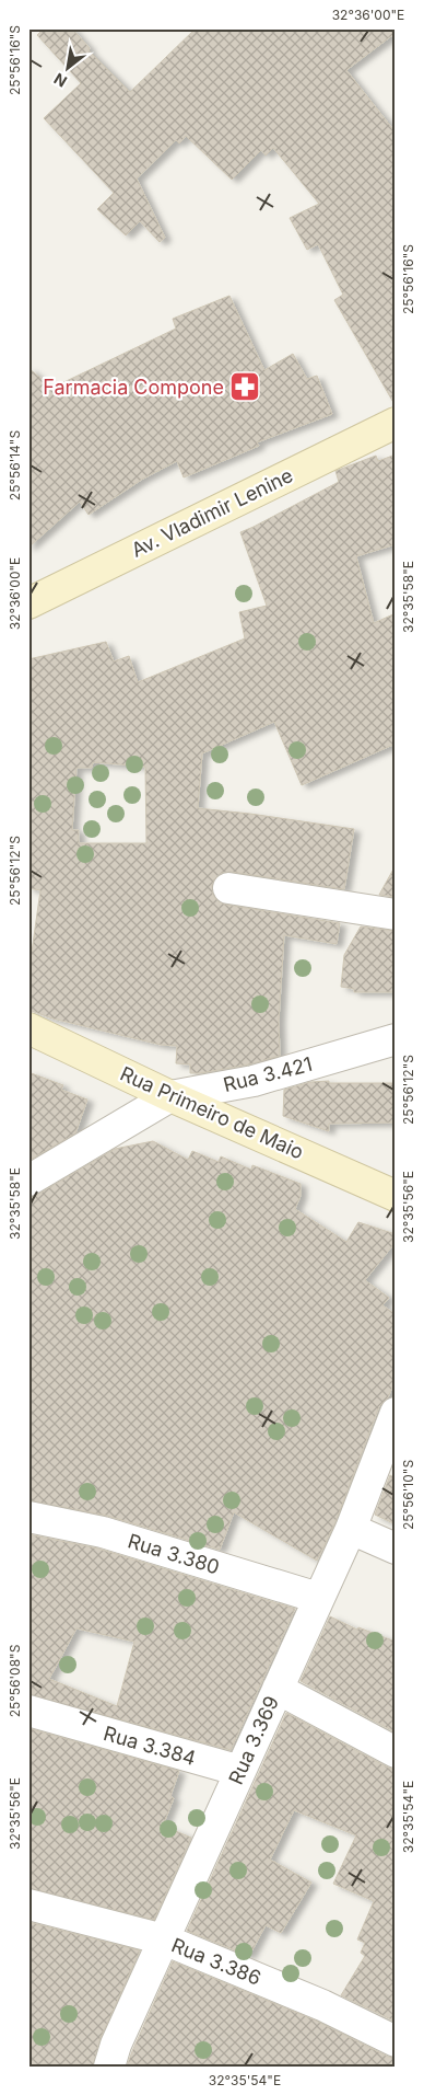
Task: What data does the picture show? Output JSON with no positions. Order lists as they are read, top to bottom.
{
  "streets": {
    "main road": ["Av. Vladimir Lenine", "Rua Primeiro de Maio"],
    "street": [
      "Rua 3.421",
      "Rua 3.380",
      "Rua 3.369",
      "Rua 3.384",
      "Rua 3.386"
    ]
  },
  "crossings": [
    ["Rua 3.421", "Rua Primeiro de Maio"],
    ["Rua 3.380", "Rua 3.369"],
    ["Rua 3.369", "Rua 3.384"],
    ["Rua 3.369", "Rua 3.386"]
  ],
  "places": {
    "pharmacy": ["Farmacia Compone"]
  },
  "north": "bottom left",
  "coordinates": [
    "32°36'00\"E",
    "25°56'16\"S",
    "25°56'14\"S",
    "32°35'58\"E",
    "25°56'12\"S",
    "32°35'56\"E",
    "25°56'10\"S",
    "25°56'08\"S",
    "32°35'54\"E"
  ]
}
